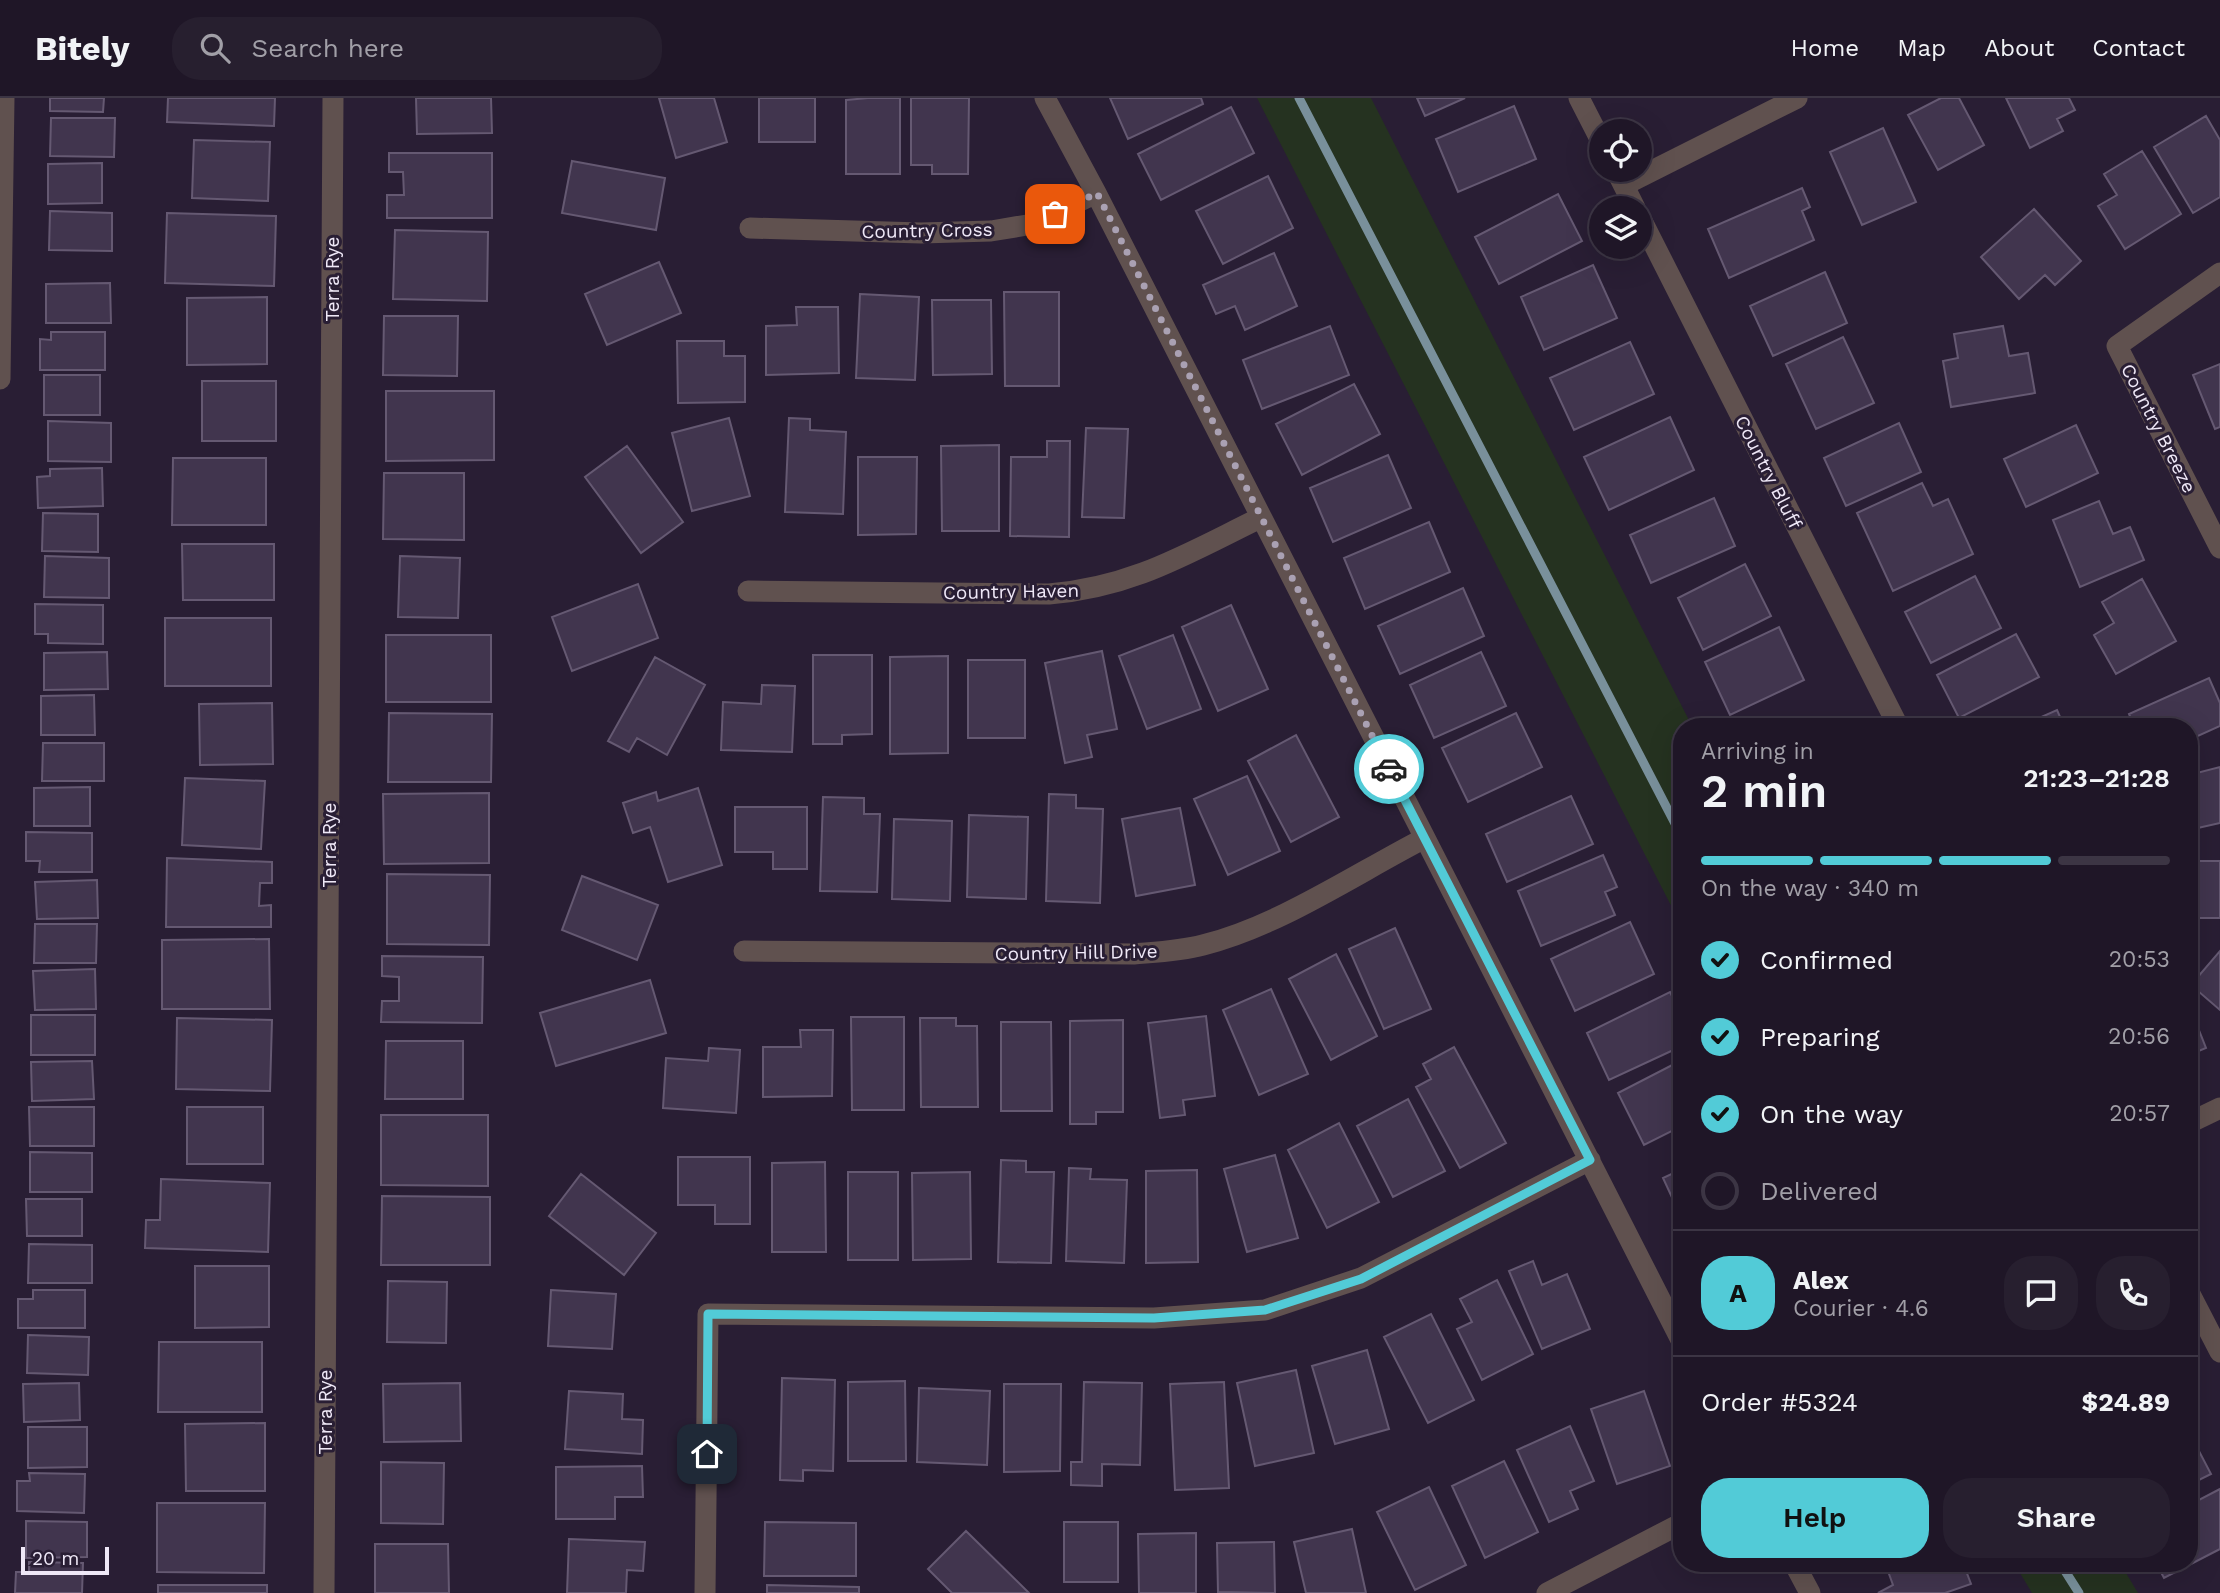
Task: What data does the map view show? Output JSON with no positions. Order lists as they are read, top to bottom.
{
  "streets": {
    "street": [
      "Country Cross",
      "Terra Rye",
      "Country Breeze",
      "Country Bluff",
      "Country Haven",
      "Country Hill Drive"
    ]
  },
  "scale_bar": "20 m",
  "page": {
    "header": "Bitely",
    "search": "Search here",
    "nav": [
      "Home",
      "Map",
      "About",
      "Contact"
    ],
    "heading": ["2 min", "Arriving in", "21:23–21:28"],
    "panel": [
      "Alex",
      "Courier · 4.6",
      "Order #5324",
      "$24.89"
    ],
    "bar": "On the way · 340 m",
    "list": [
      ["Confirmed", "20:53"],
      ["Preparing", "20:56"],
      ["On the way", "20:57"],
      "Delivered"
    ],
    "round": "A",
    "buttons": ["Help", "Share"],
    "scale": "20 m"
  }
}
